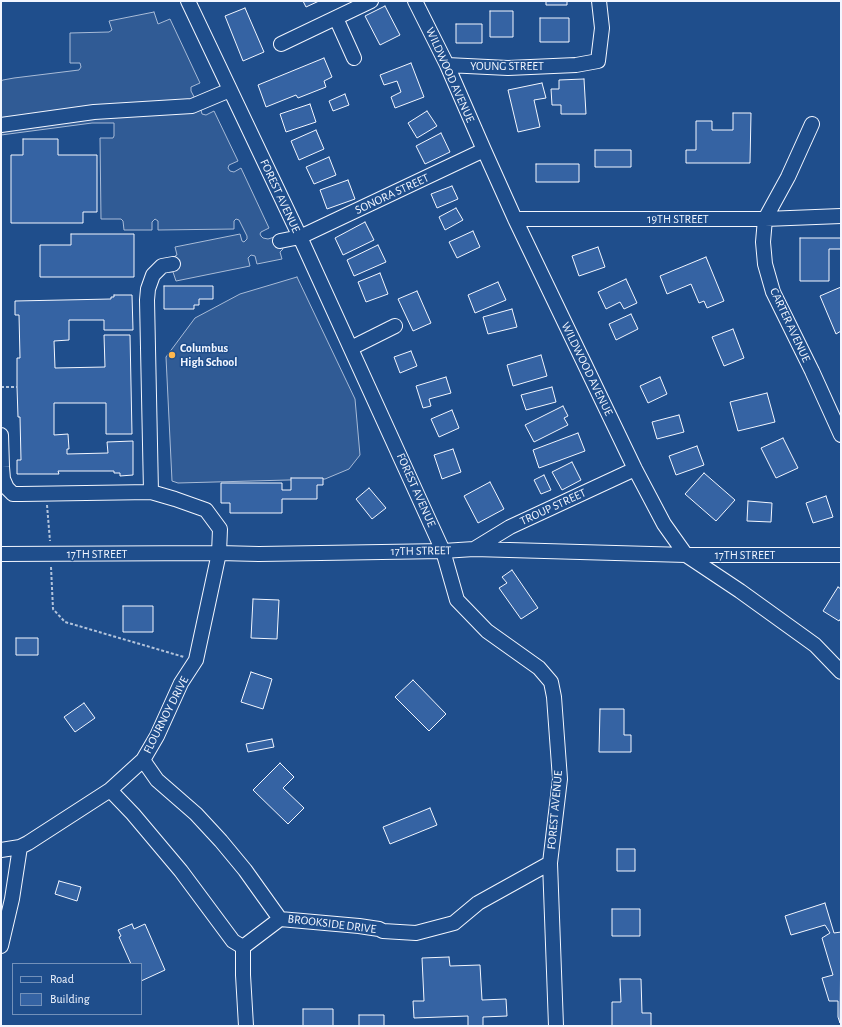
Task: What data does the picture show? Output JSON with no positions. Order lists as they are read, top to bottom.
{
  "streets": {
    "street": [
      "YOUNG STREET",
      "WILDWOOD AVENUE",
      "SONORA STREET",
      "FOREST AVENUE",
      "19TH STREET",
      "CARTER AVENUE",
      "TROUP STREET",
      "17TH STREET",
      "FLOURNOY DRIVE",
      "BROOKSIDE DRIVE"
    ]
  },
  "crossings": [
    ["YOUNG STREET", "WILDWOOD AVENUE"],
    ["WILDWOOD AVENUE", "SONORA STREET"],
    ["WILDWOOD AVENUE", "19TH STREET"],
    ["WILDWOOD AVENUE", "TROUP STREET"],
    ["WILDWOOD AVENUE", "17TH STREET"],
    ["SONORA STREET", "FOREST AVENUE"],
    ["FOREST AVENUE", "17TH STREET"],
    ["FOREST AVENUE", "BROOKSIDE DRIVE"],
    ["19TH STREET", "CARTER AVENUE"],
    ["TROUP STREET", "17TH STREET"],
    ["17TH STREET", "FLOURNOY DRIVE"],
    ["FLOURNOY DRIVE", "BROOKSIDE DRIVE"]
  ],
  "places": ["Columbus High School"],
  "legend": ["Road", "Building"]
}
